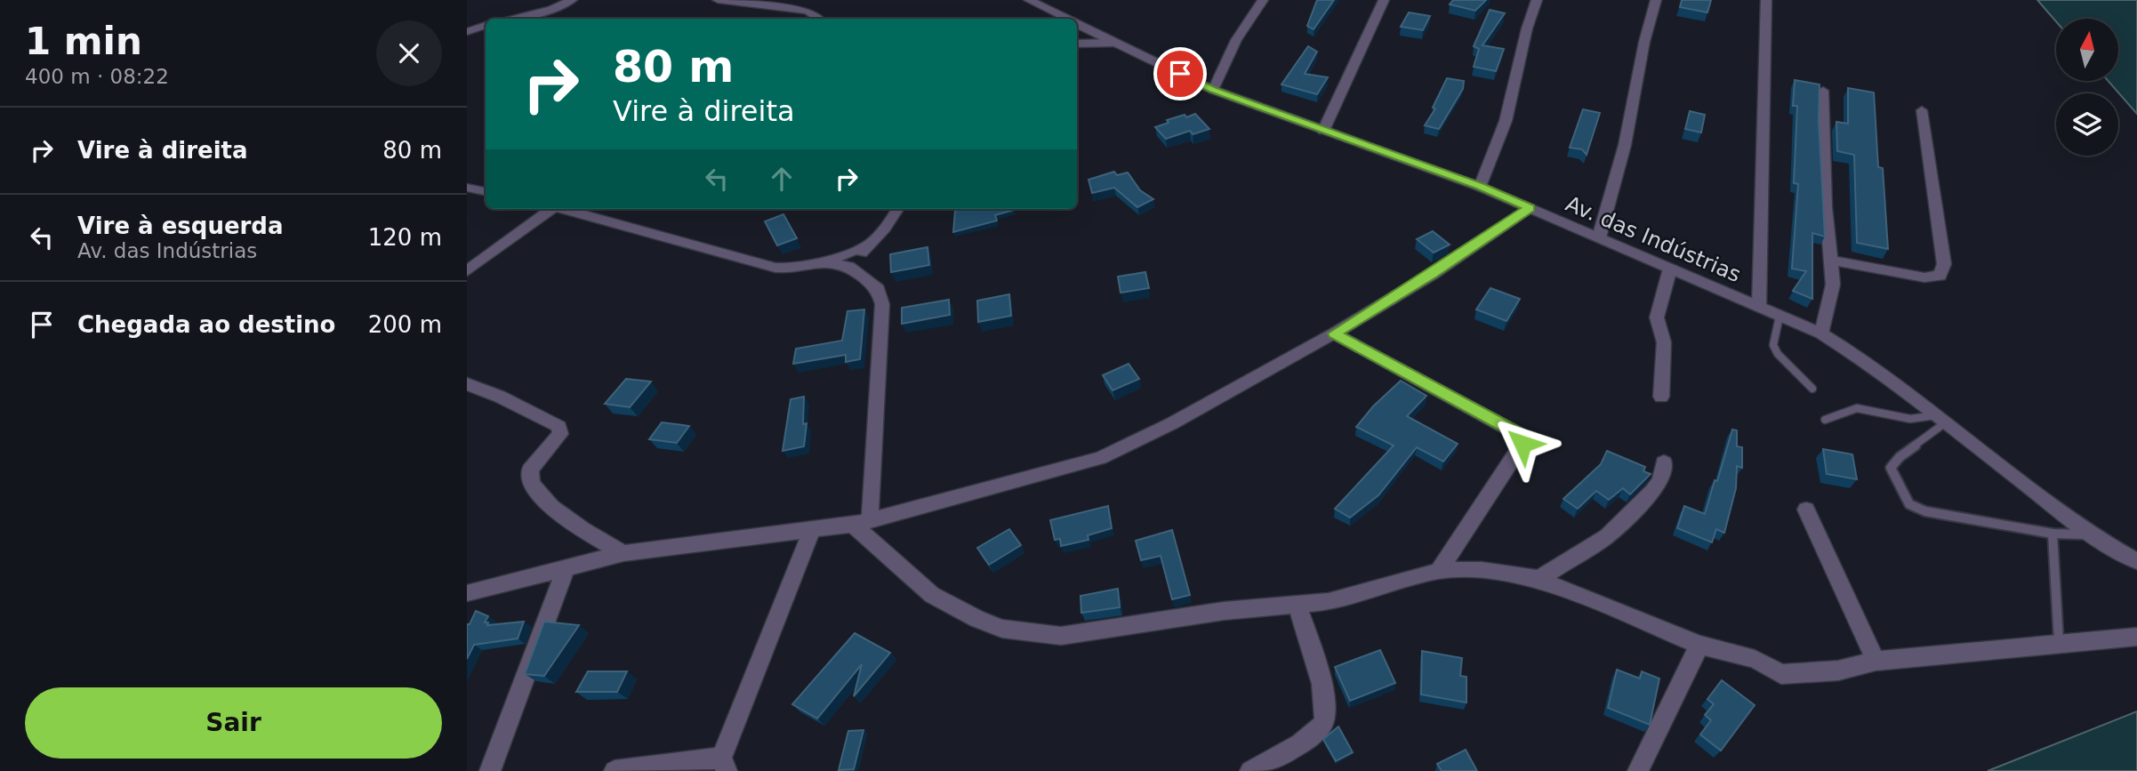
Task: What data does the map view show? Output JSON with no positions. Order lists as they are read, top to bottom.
{
  "streets": {
    "street": ["Av. das Indústrias"]
  },
  "north": "top",
  "page": {
    "heading": ["1 min", "400 m · 08:22"],
    "turn": ["80 m", "Vire à direita"],
    "list": [
      {
        "name": "Vire à direita",
        "value": "80 m"
      },
      {
        "name": "Vire à esquerda",
        "note": "Av. das Indústrias",
        "value": "120 m"
      },
      {
        "name": "Chegada ao destino",
        "value": "200 m"
      }
    ],
    "buttons": "Sair"
  }
}
